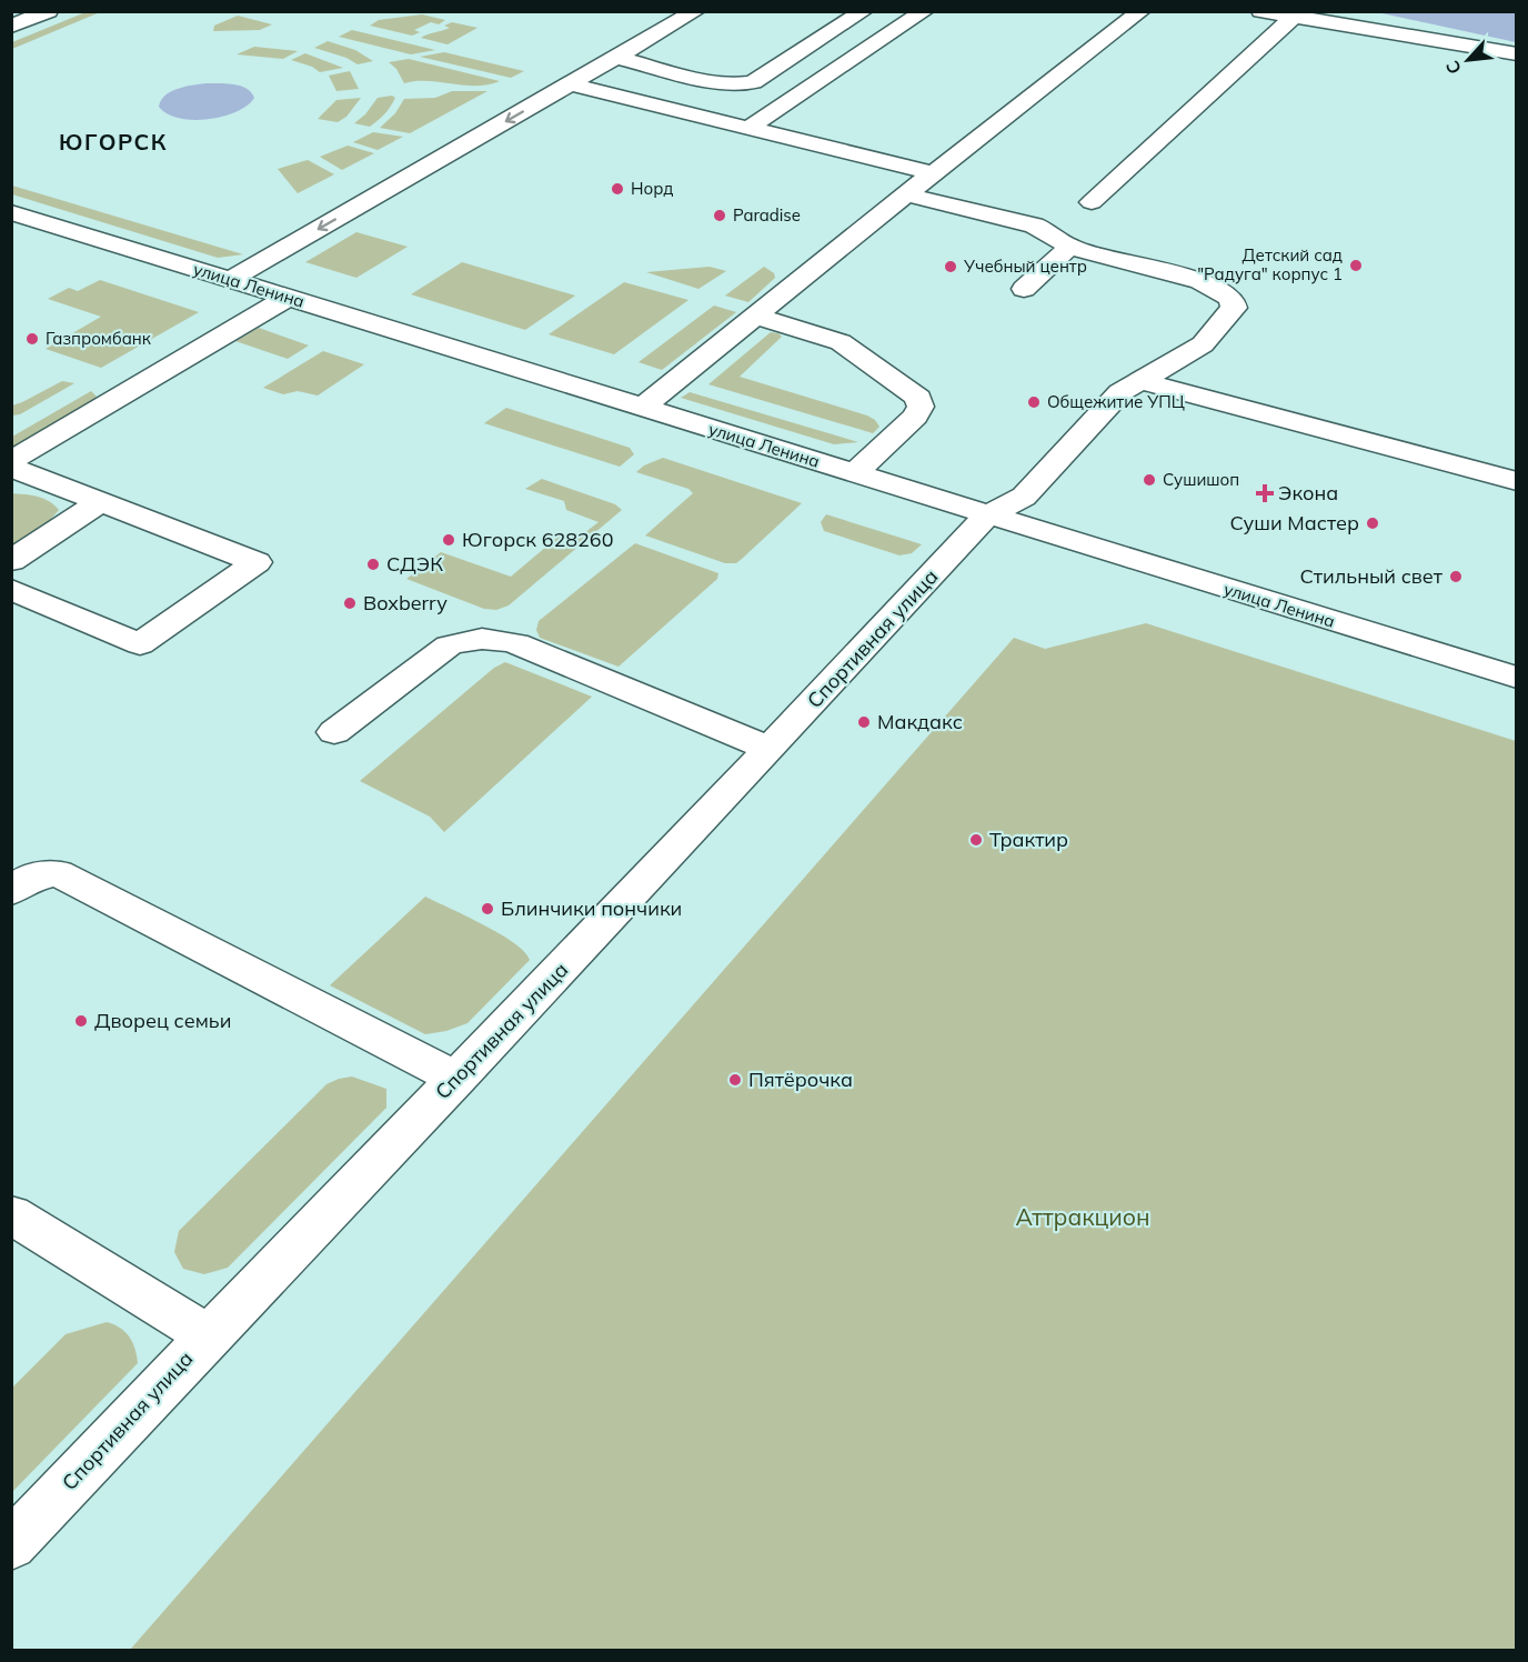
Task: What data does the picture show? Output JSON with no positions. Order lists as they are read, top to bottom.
{
  "streets": {
    "street": ["улица Ленина", "Спортивная улица"]
  },
  "crossings": [
    ["улица Ленина", "Спортивная улица"]
  ],
  "districts": ["ЮГОРСК"],
  "parks": ["Аттракцион"],
  "places": {
    "other": [
      "Норд",
      "Paradise",
      "Детский сад \"Радуга\" корпус 1",
      "Учебный центр",
      "Газпромбанк",
      "Общежитие УПЦ",
      "Сушишоп",
      "Суши Мастер",
      "Югорск 628260",
      "СДЭК",
      "Стильный свет",
      "Boxberry",
      "Макдакс",
      "Трактир",
      "Блинчики пончики",
      "Дворец семьи",
      "Пятёрочка"
    ],
    "health": ["Экона"]
  },
  "north": "bottom left"
}
